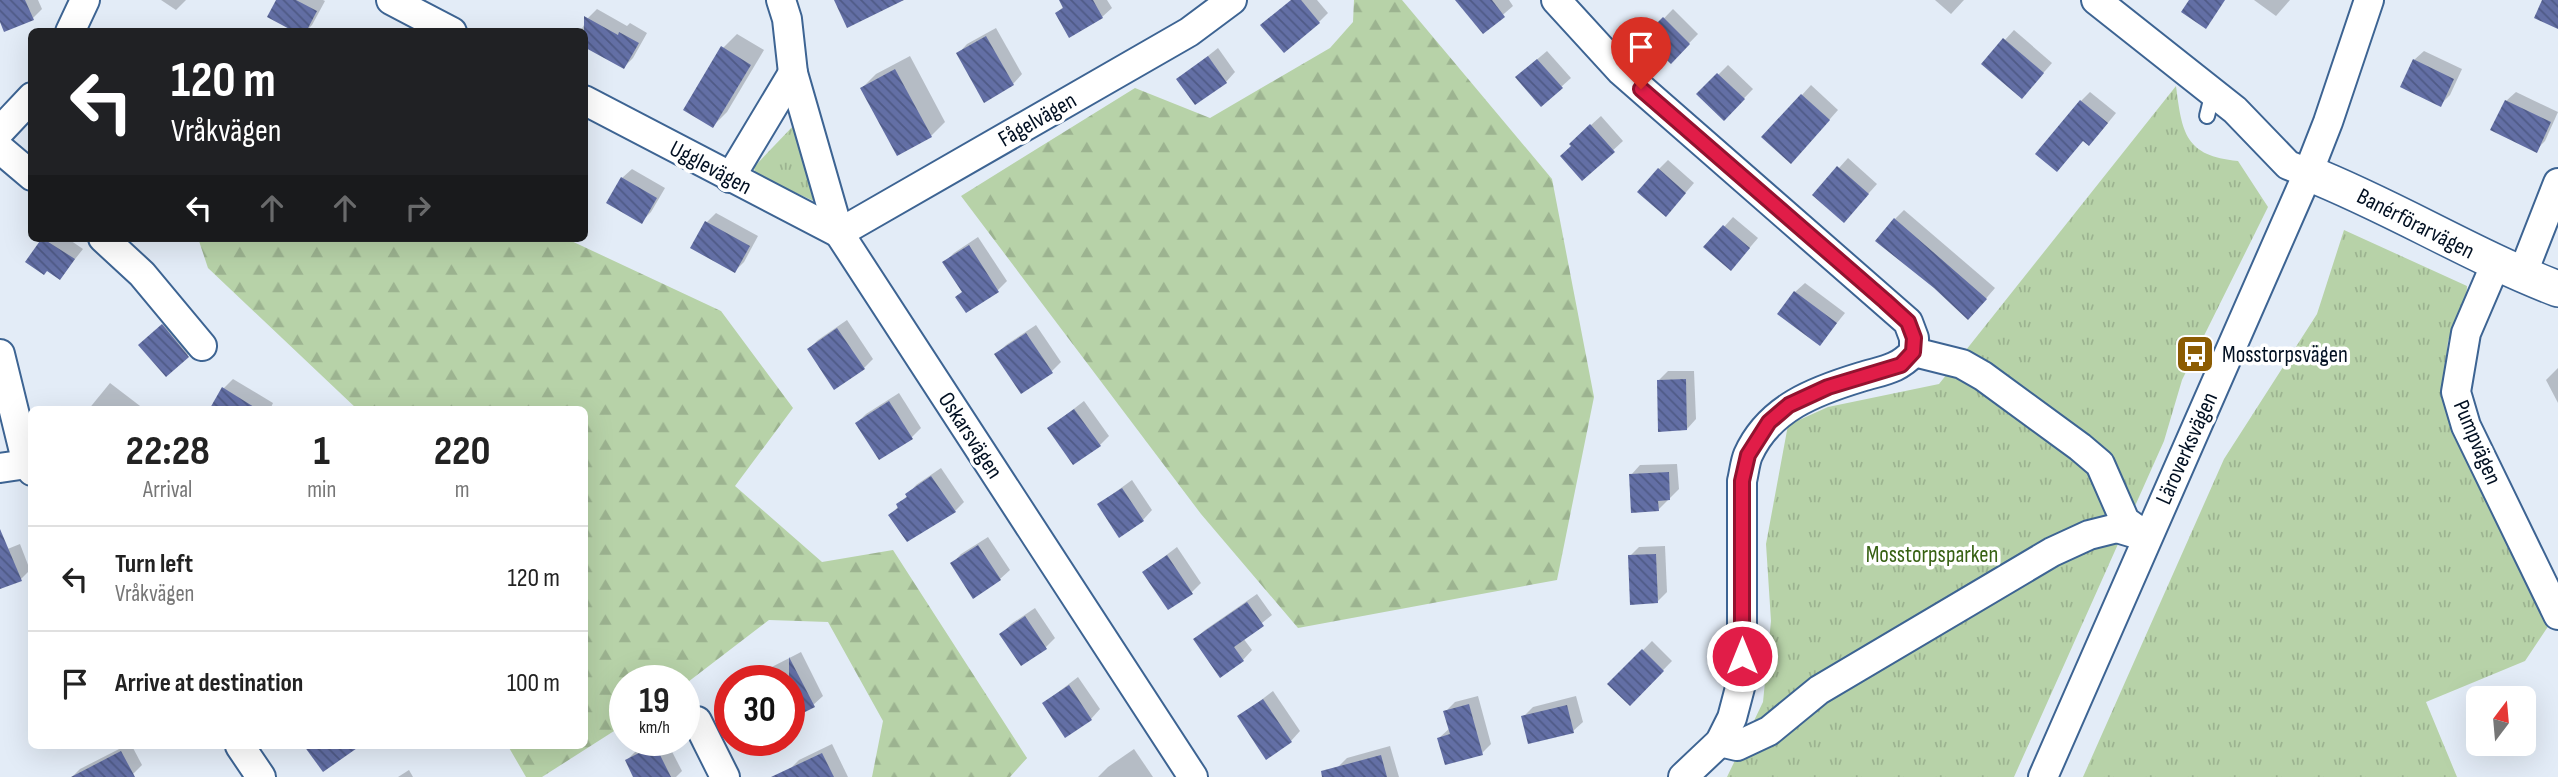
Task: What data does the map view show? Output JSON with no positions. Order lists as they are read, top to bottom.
{
  "streets": {
    "street": [
      "Fågelvägen",
      "Ugglevägen",
      "Banérförarvägen",
      "Oskarsvägen",
      "Pumpvägen",
      "Läroverksvägen"
    ]
  },
  "crossings": [
    ["Fågelvägen", "Ugglevägen"],
    ["Fågelvägen", "Oskarsvägen"],
    ["Ugglevägen", "Oskarsvägen"],
    ["Banérförarvägen", "Pumpvägen"],
    ["Banérförarvägen", "Läroverksvägen"]
  ],
  "parks": ["Mosstorpsparken"],
  "places": {
    "bus stop": ["Mosstorpsvägen"]
  },
  "north": "top",
  "page": {
    "turn": ["120 m", "Vråkvägen"],
    "eta": [
      "22:28",
      "Arrival",
      "1",
      "min",
      "220",
      "m"
    ],
    "list": [
      {
        "name": "Turn left",
        "note": "Vråkvägen",
        "value": "120 m"
      },
      {
        "name": "Arrive at destination",
        "value": "100 m"
      }
    ],
    "speed": "19 km/h",
    "limit": "30"
  }
}
